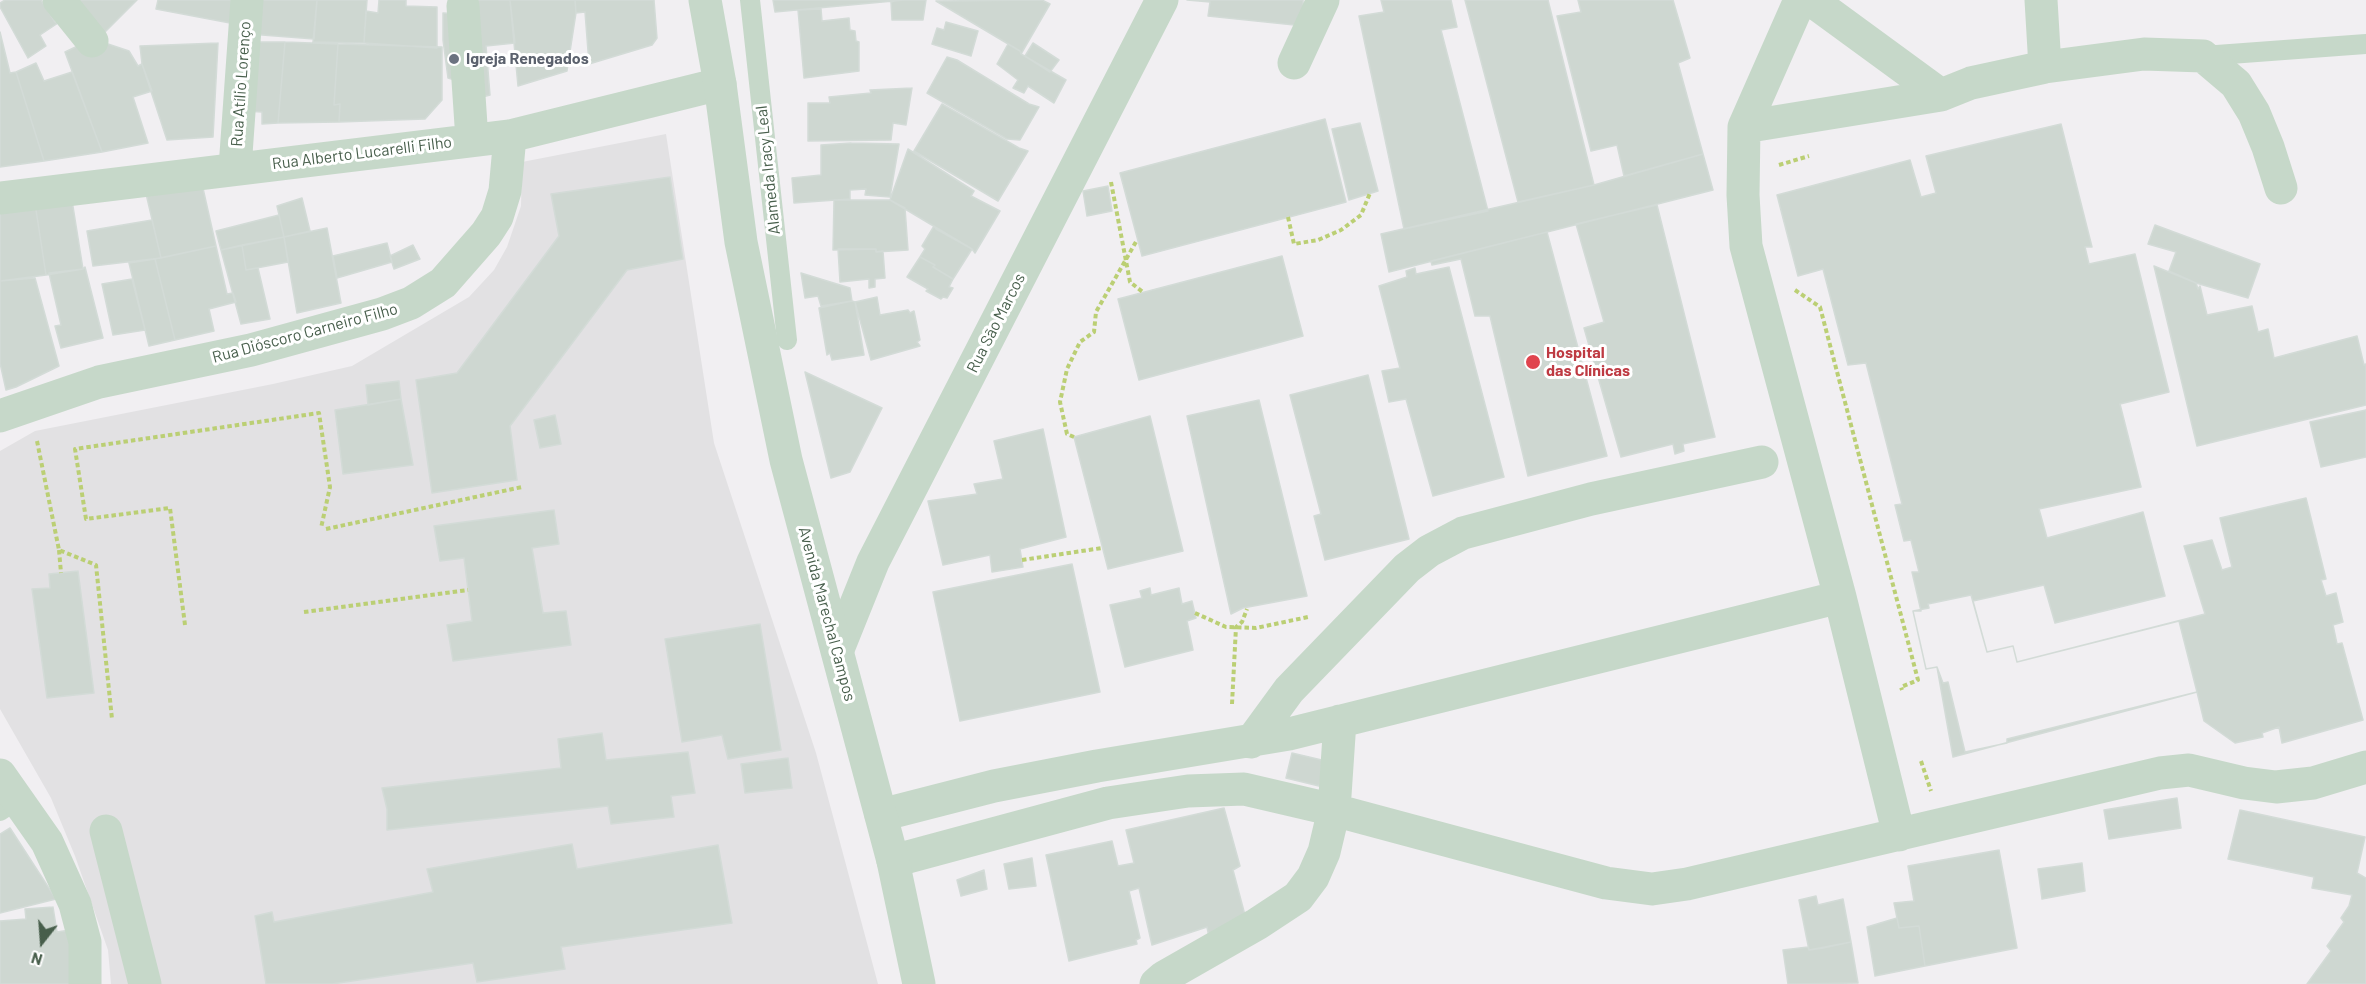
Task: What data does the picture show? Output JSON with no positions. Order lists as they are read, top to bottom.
{
  "streets": {
    "street": [
      "Rua Atílio Lorenço",
      "Rua Alberto Lucarelli Filho",
      "Rua São Marcos",
      "Rua Dióscoro Carneiro Filho",
      "Avenida Marechal Campos"
    ],
    "lane": ["Alameda Iracy Leal"]
  },
  "crossings": [
    ["Rua Atílio Lorenço", "Rua Alberto Lucarelli Filho"],
    ["Rua Alberto Lucarelli Filho", "Rua Dióscoro Carneiro Filho"],
    ["Rua Alberto Lucarelli Filho", "Avenida Marechal Campos"],
    ["Rua São Marcos", "Avenida Marechal Campos"]
  ],
  "places": ["Igreja Renegados", "Hospital das Clínicas"],
  "north": "bottom"
}
